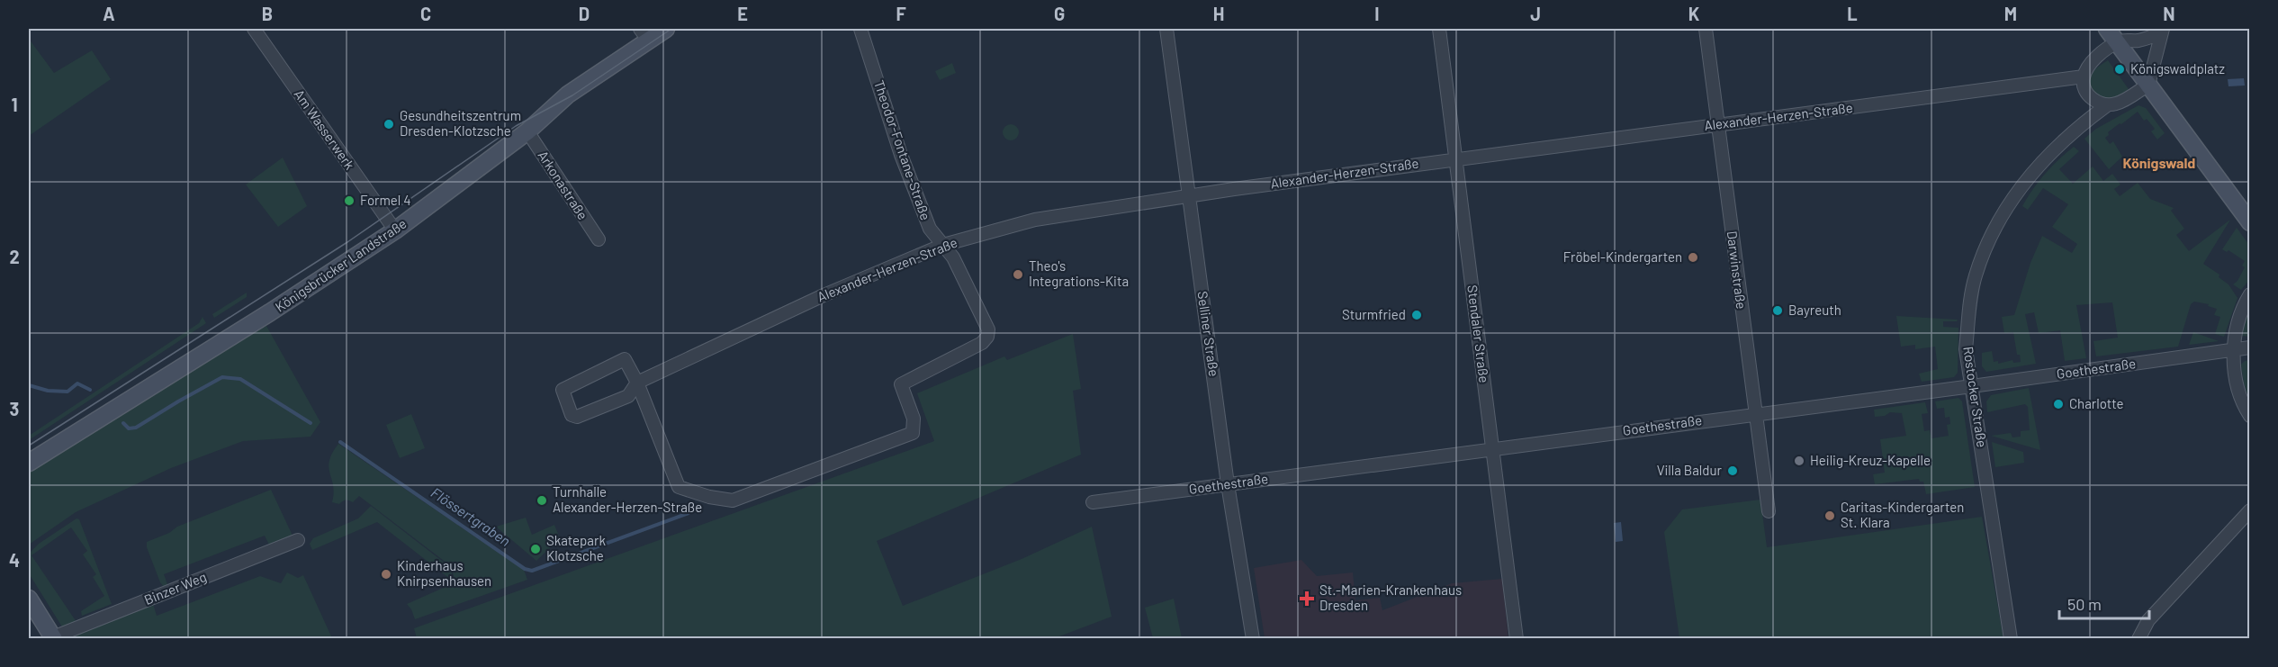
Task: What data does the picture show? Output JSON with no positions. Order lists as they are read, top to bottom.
{
  "streets": {
    "main road": ["Königsbrücker Landstraße"],
    "street": [
      "Alexander-Herzen-Straße",
      "Am Wasserwerk",
      "Theodor-Fontane-Straße",
      "Arkonastraße",
      "Darwinstraße",
      "Selliner Straße",
      "Stendaler Straße",
      "Goethestraße",
      "Rostocker Straße",
      "Binzer Weg"
    ]
  },
  "crossings": [
    ["Alexander-Herzen-Straße", "Theodor-Fontane-Straße"],
    ["Alexander-Herzen-Straße", "Darwinstraße"],
    ["Alexander-Herzen-Straße", "Selliner Straße"],
    ["Alexander-Herzen-Straße", "Stendaler Straße"],
    ["Alexander-Herzen-Straße", "Rostocker Straße"],
    ["Am Wasserwerk", "Königsbrücker Landstraße"],
    ["Arkonastraße", "Königsbrücker Landstraße"],
    ["Darwinstraße", "Goethestraße"],
    ["Selliner Straße", "Goethestraße"],
    ["Stendaler Straße", "Goethestraße"],
    ["Goethestraße", "Rostocker Straße"]
  ],
  "districts": ["Königswald"],
  "water": ["Flössertgraben"],
  "places": {
    "other": [
      "Königswaldplatz",
      "Gesundheitszentrum Dresden-Klotzsche",
      "Formel 4",
      "Fröbel-Kindergarten",
      "Theo's Integrations-Kita",
      "Bayreuth",
      "Sturmfried",
      "Charlotte",
      "Heilig-Kreuz-Kapelle",
      "Villa Baldur",
      "Turnhalle Alexander-Herzen-Straße",
      "Caritas-Kindergarten St. Klara",
      "Skatepark Klotzsche",
      "Kinderhaus Knirpsenhausen"
    ],
    "health": ["St.-Marien-Krankenhaus Dresden"]
  },
  "scale_bar": "50 m",
  "grid": {
    "columns": [
      "A",
      "B",
      "C",
      "D",
      "E",
      "F",
      "G",
      "H",
      "I",
      "J",
      "K",
      "L",
      "M",
      "N"
    ],
    "rows": [
      "1",
      "2",
      "3",
      "4"
    ]
  }
}
